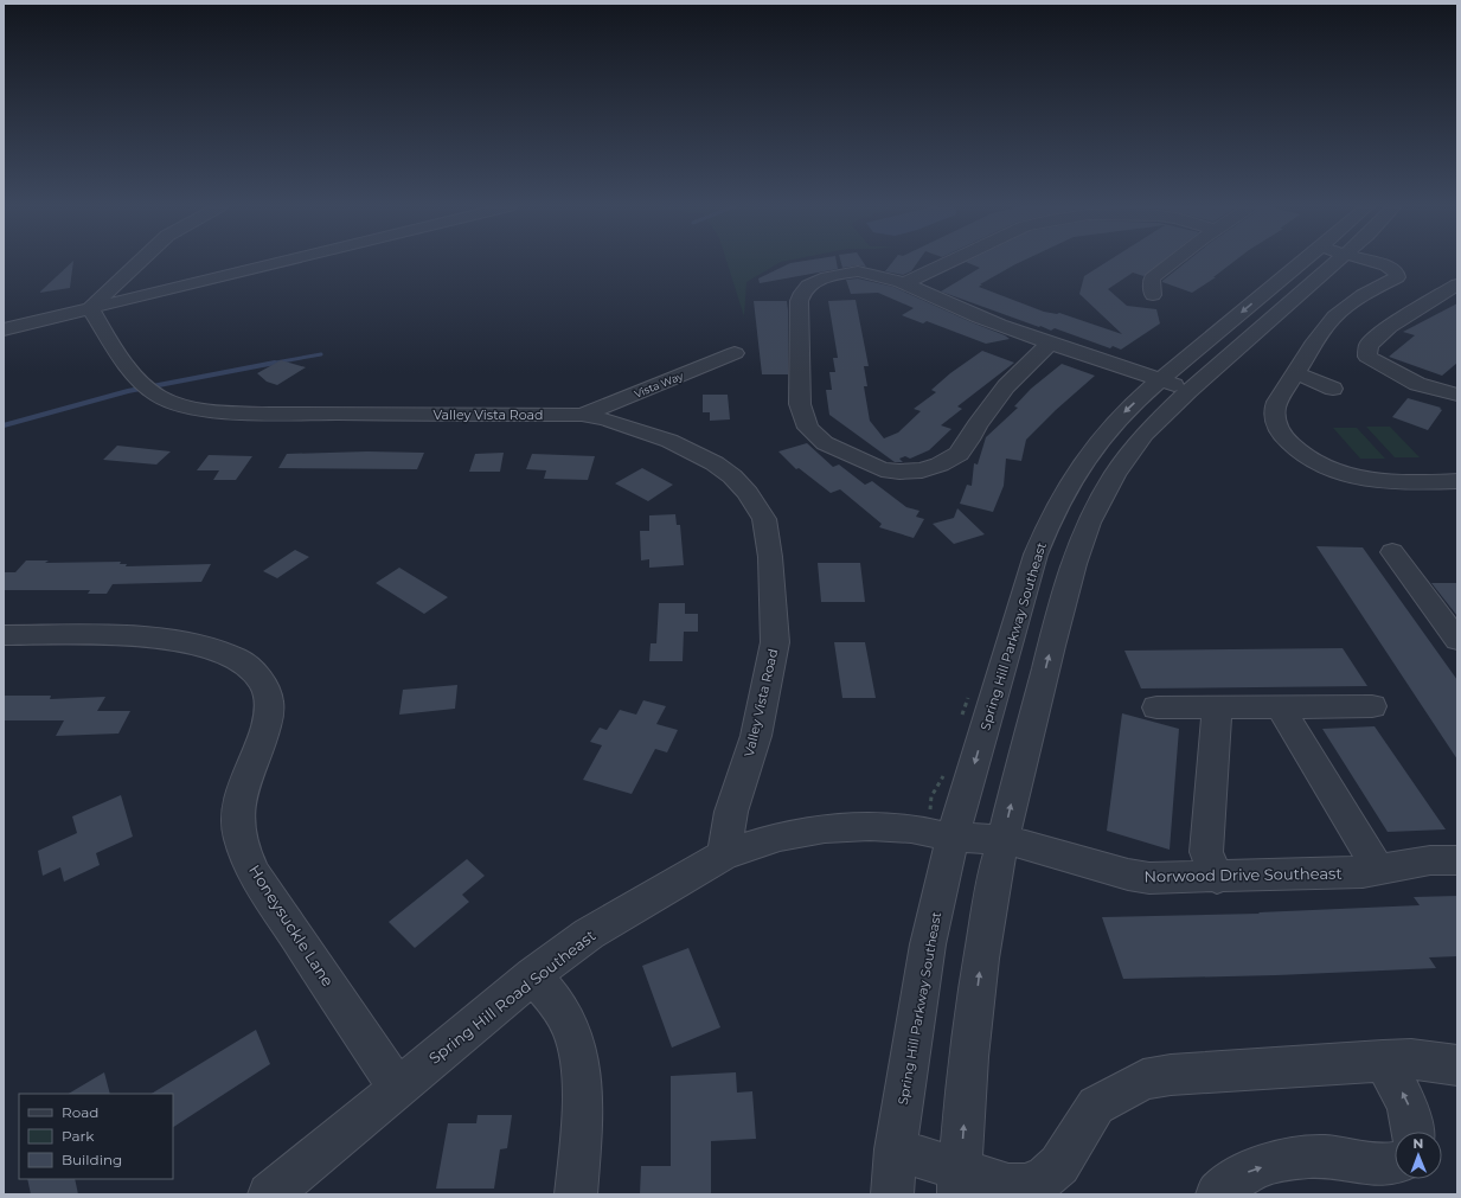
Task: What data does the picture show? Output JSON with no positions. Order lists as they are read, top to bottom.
{
  "streets": {
    "street": [
      "Vista Way",
      "Valley Vista Road",
      "Spring Hill Parkway Southeast",
      "Norwood Drive Southeast",
      "Honeysuckle Lane",
      "Spring Hill Road Southeast"
    ]
  },
  "crossings": [
    ["Vista Way", "Valley Vista Road"],
    ["Valley Vista Road", "Spring Hill Road Southeast"],
    ["Spring Hill Parkway Southeast", "Norwood Drive Southeast"],
    ["Spring Hill Parkway Southeast", "Spring Hill Road Southeast"],
    ["Norwood Drive Southeast", "Spring Hill Road Southeast"],
    ["Honeysuckle Lane", "Spring Hill Road Southeast"]
  ],
  "legend": ["Road", "Park", "Building"],
  "north": "top"
}
